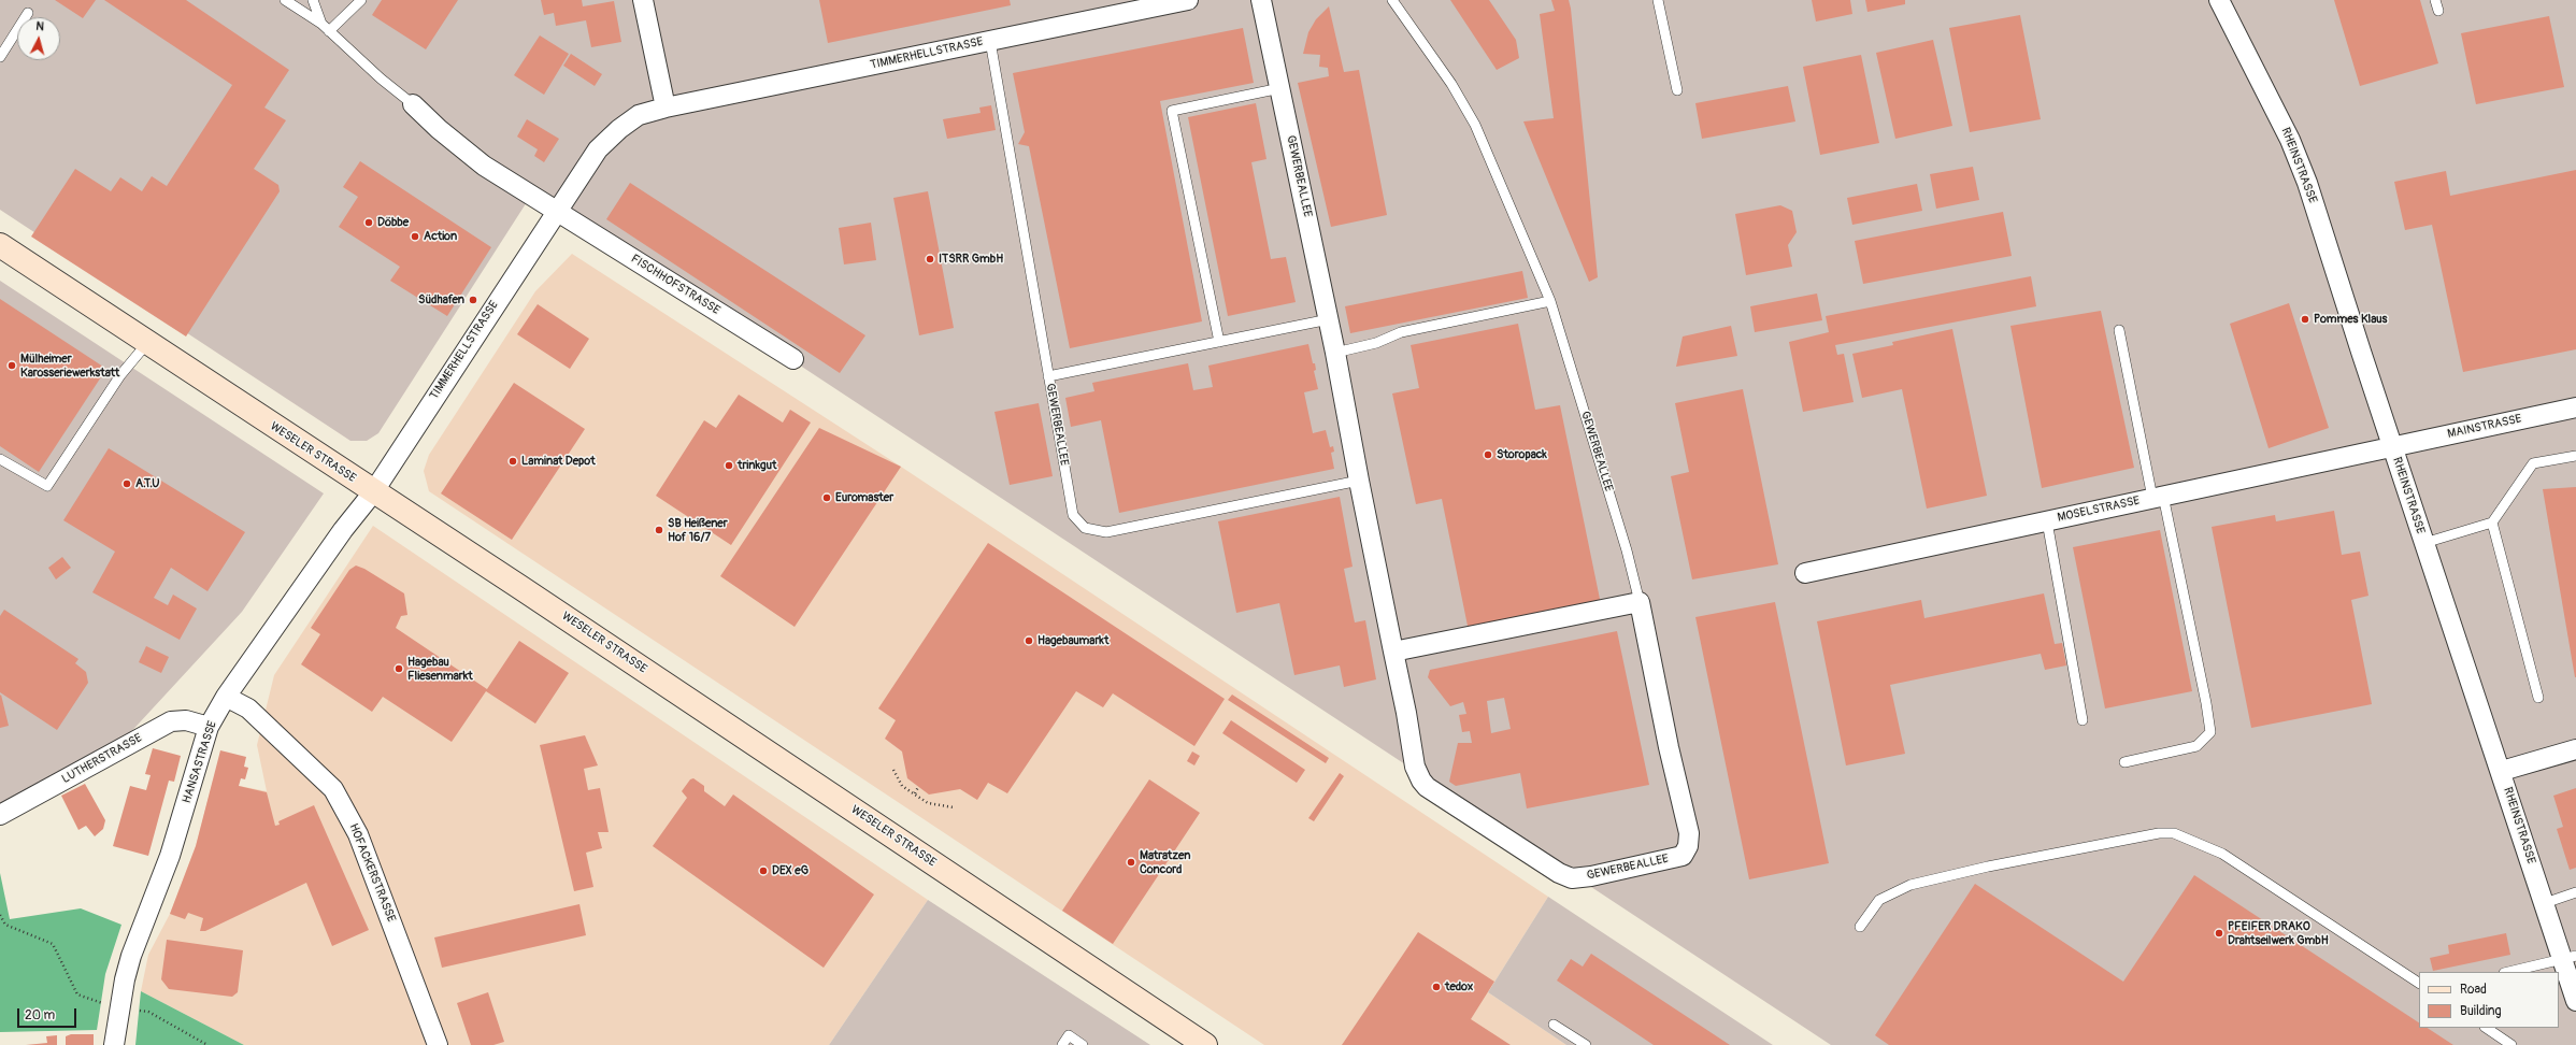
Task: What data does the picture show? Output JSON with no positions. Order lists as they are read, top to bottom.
{
  "streets": {
    "main road": ["WESELER STRASSE"],
    "street": [
      "TIMMERHELLSTRASSE",
      "RHEINSTRASSE",
      "GEWERBEALLEE",
      "FISCHHOFSTRASSE",
      "MAINSTRASSE",
      "MOSELSTRASSE",
      "LUTHERSTRASSE",
      "HANSASTRASSE",
      "HOFACKERSTRASSE"
    ]
  },
  "crossings": [
    ["TIMMERHELLSTRASSE", "GEWERBEALLEE"],
    ["TIMMERHELLSTRASSE", "FISCHHOFSTRASSE"],
    ["TIMMERHELLSTRASSE", "WESELER STRASSE"],
    ["TIMMERHELLSTRASSE", "HANSASTRASSE"],
    ["RHEINSTRASSE", "MAINSTRASSE"],
    ["RHEINSTRASSE", "MOSELSTRASSE"],
    ["MAINSTRASSE", "MOSELSTRASSE"],
    ["WESELER STRASSE", "HANSASTRASSE"],
    ["LUTHERSTRASSE", "HANSASTRASSE"],
    ["HANSASTRASSE", "HOFACKERSTRASSE"]
  ],
  "places": [
    "Döbbe",
    "Action",
    "ITSRR GmbH",
    "Südhafen",
    "Pommes Klaus",
    "Mülheimer Karosseriewerkstatt",
    "Storopack",
    "Laminat Depot",
    "trinkgut",
    "A.T.U",
    "Euromaster",
    "SB Heißener Hof 16/7",
    "Hagebaumarkt",
    "Hagebau Fliesenmarkt",
    "Matratzen Concord",
    "DEX eG",
    "PFEIFER DRAKO Drahtseilwerk GmbH",
    "tedox"
  ],
  "legend": ["Road", "Building"],
  "scale_bar": "20 m",
  "north": "top"
}
